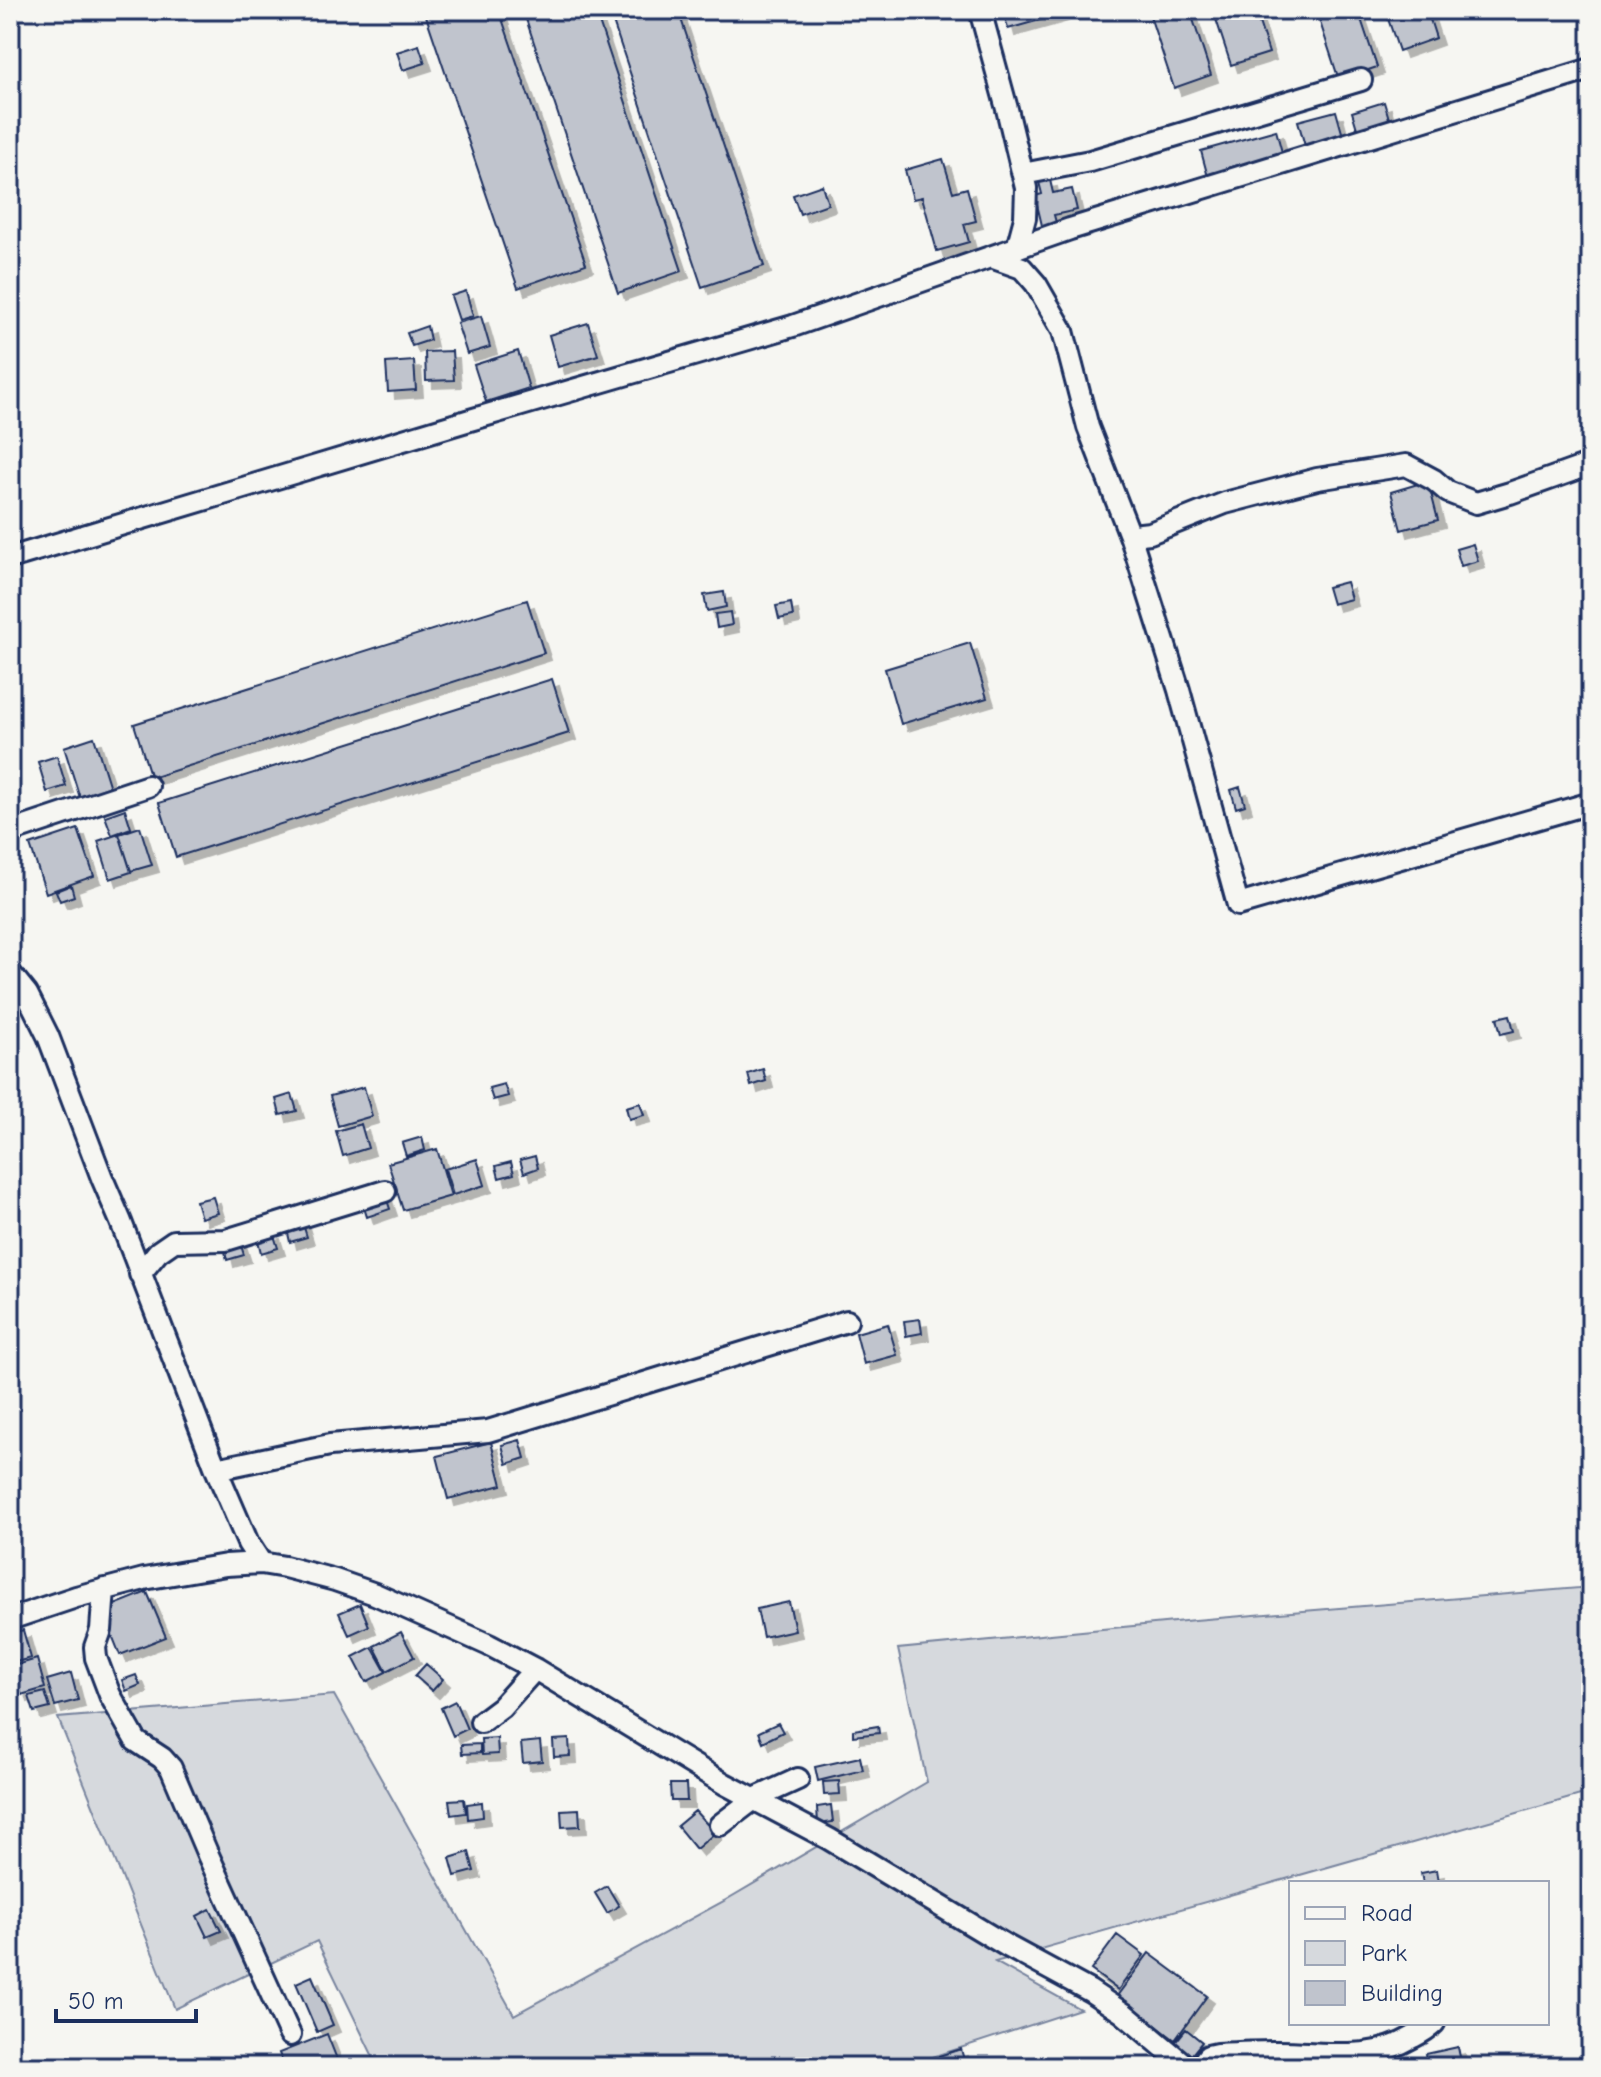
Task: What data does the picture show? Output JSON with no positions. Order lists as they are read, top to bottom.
{
  "legend": ["Road", "Park", "Building"],
  "scale_bar": "50 m"
}
